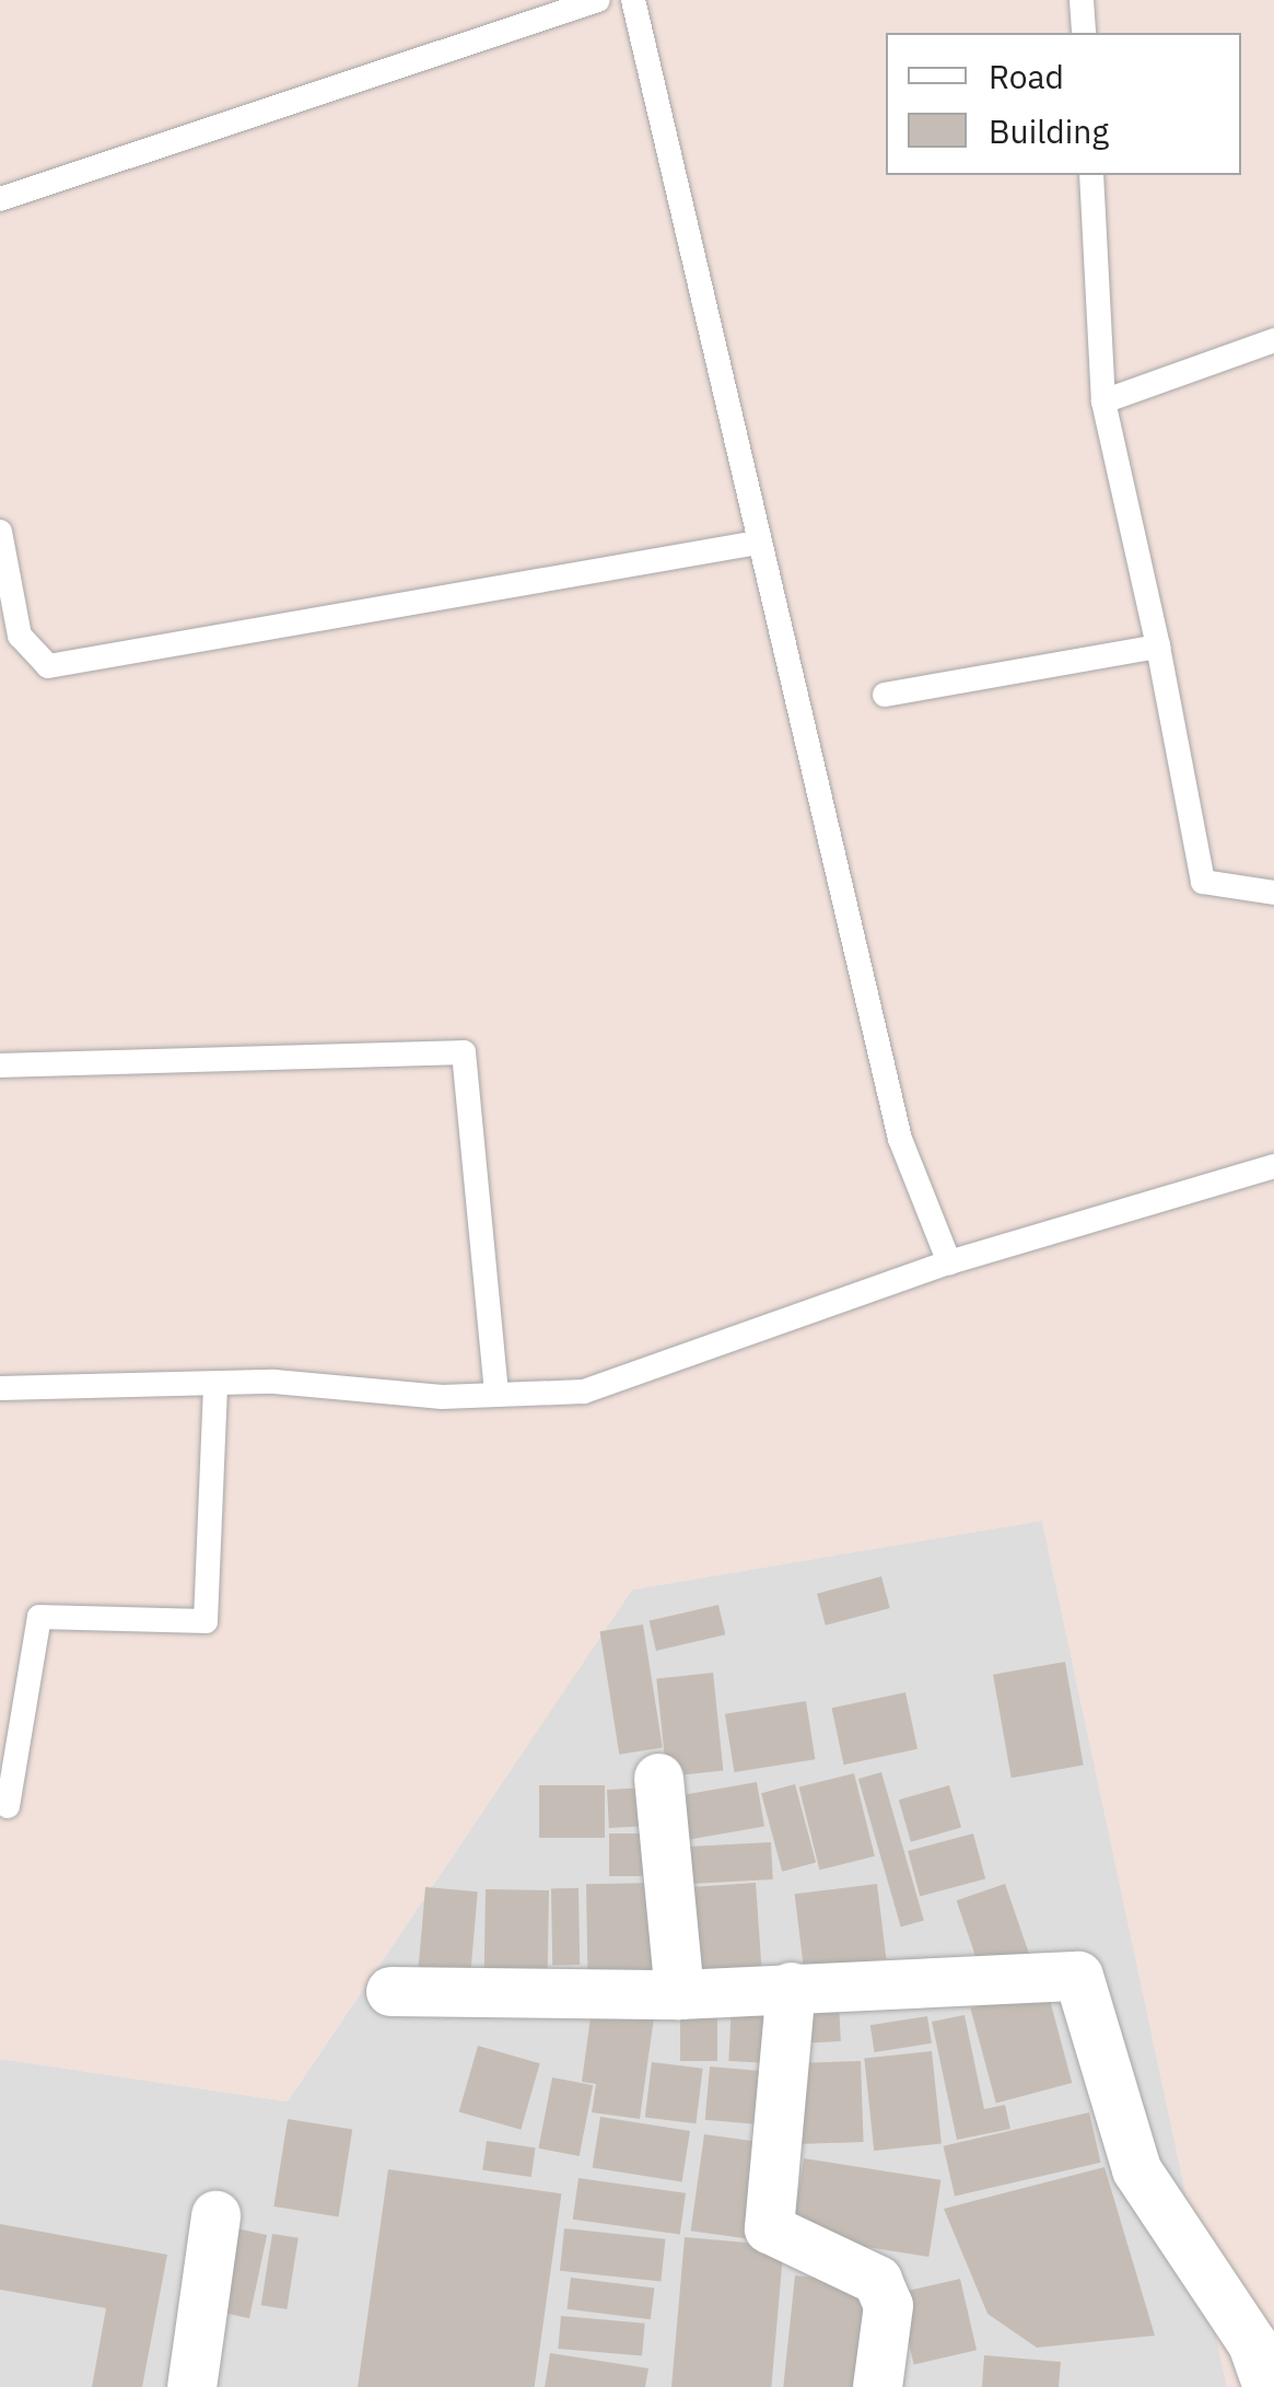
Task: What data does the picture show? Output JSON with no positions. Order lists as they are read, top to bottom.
{
  "legend": ["Road", "Building"]
}
